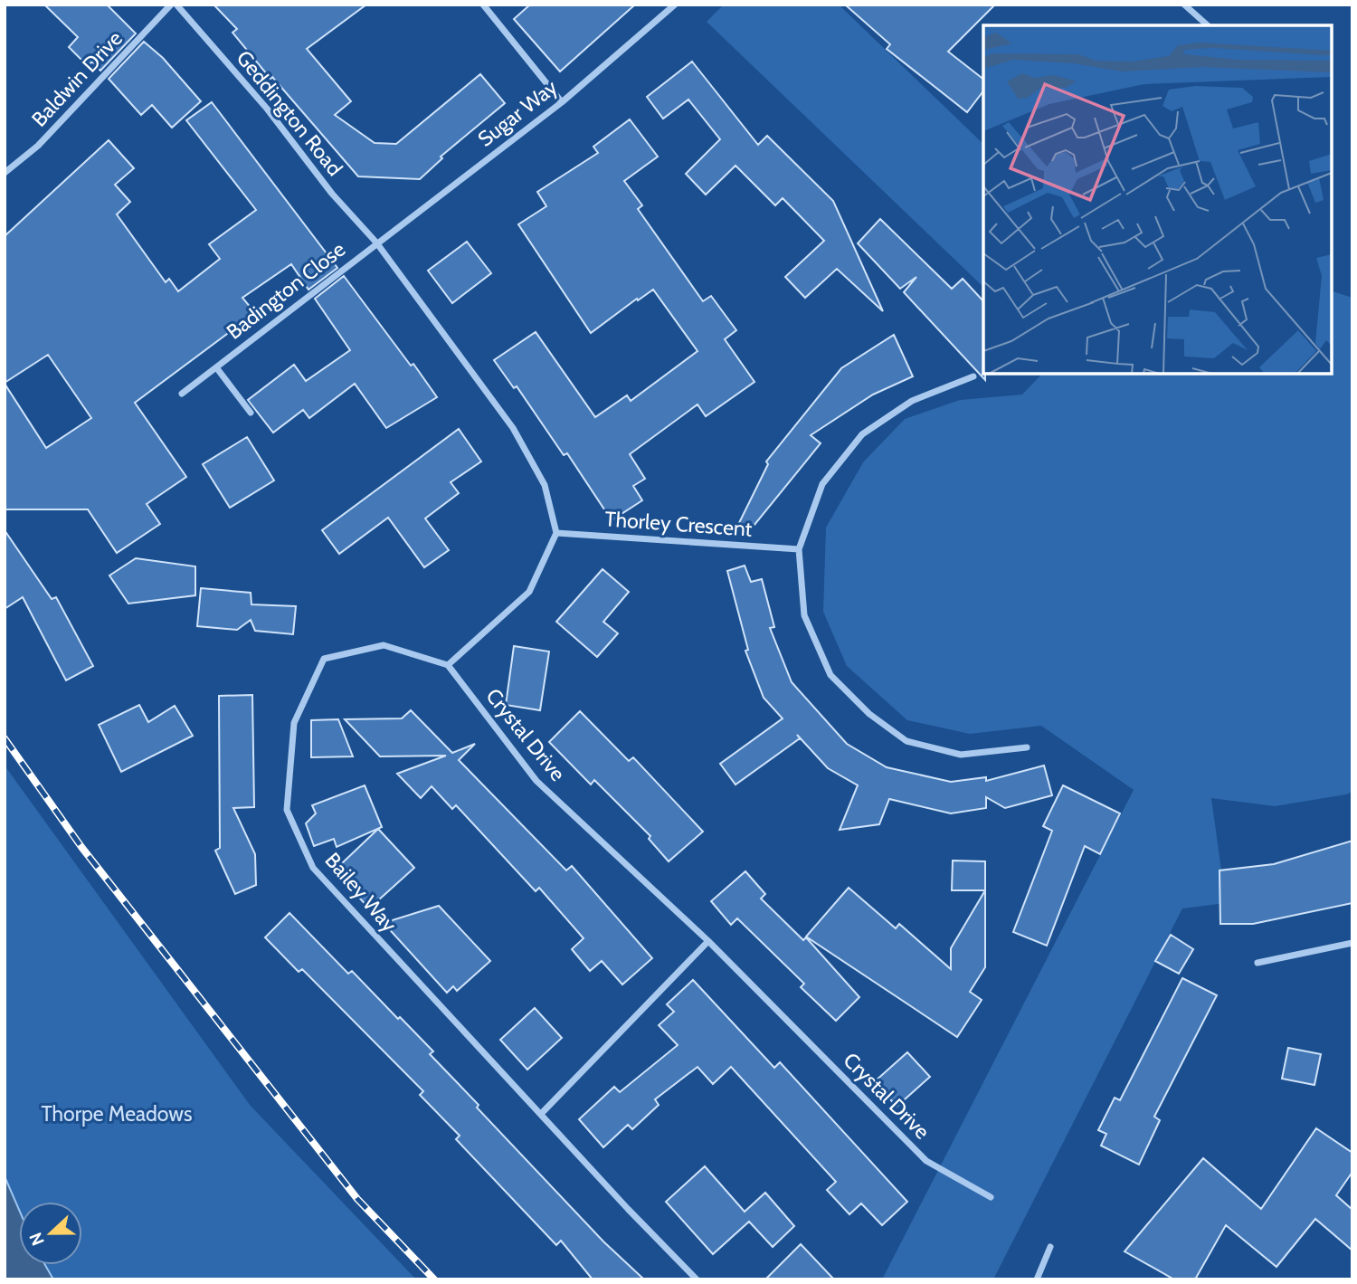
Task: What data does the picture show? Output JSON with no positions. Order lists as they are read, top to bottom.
{
  "streets": {
    "street": [
      "Baldwin Drive",
      "Geddington Road",
      "Sugar Way",
      "Badington Close",
      "Thorley Crescent",
      "Crystal Drive",
      "Bailey Way"
    ]
  },
  "crossings": [
    ["Geddington Road", "Sugar Way"],
    ["Geddington Road", "Badington Close"],
    ["Sugar Way", "Badington Close"],
    ["Crystal Drive", "Bailey Way"]
  ],
  "parks": ["Thorpe Meadows"],
  "north": "left"
}
